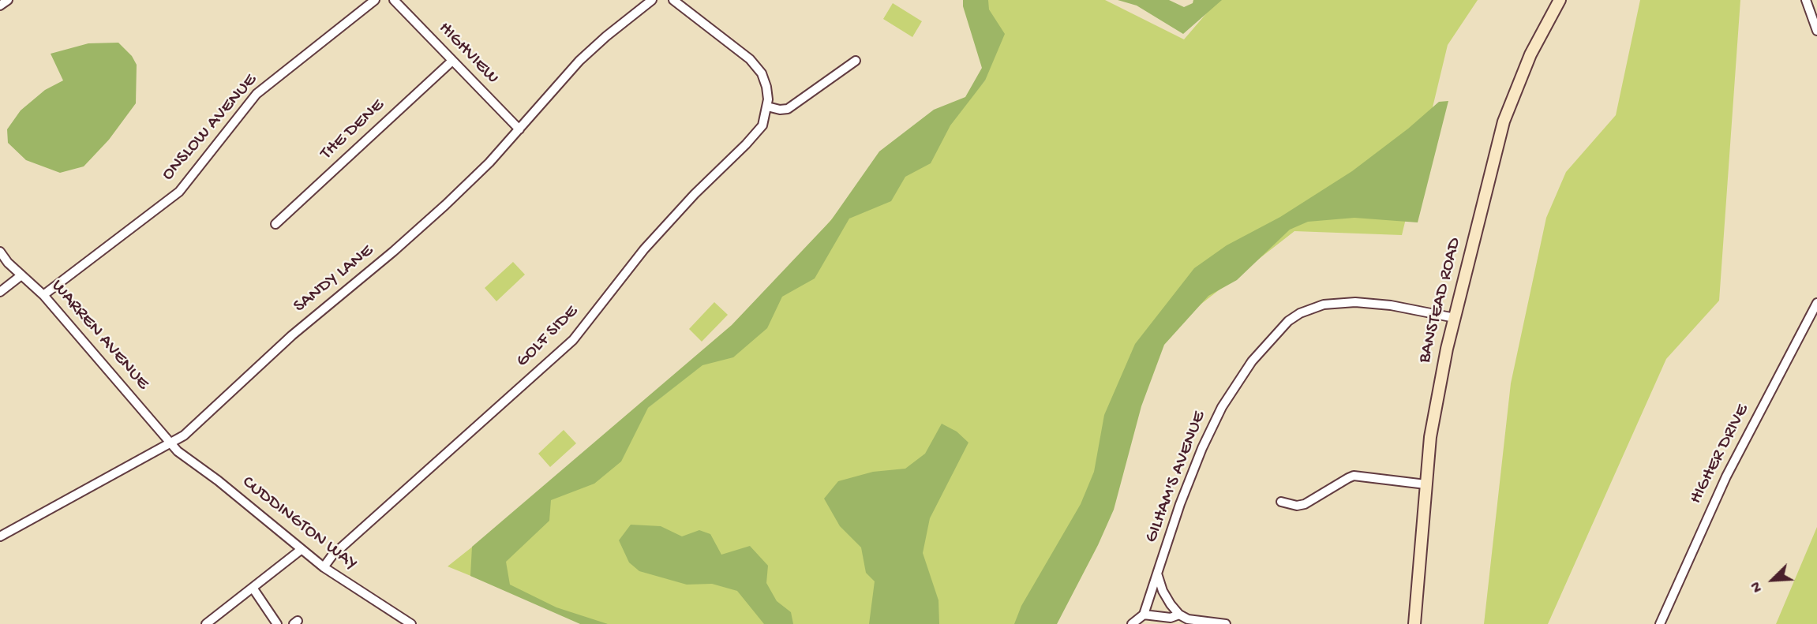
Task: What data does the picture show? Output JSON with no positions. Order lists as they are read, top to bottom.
{
  "streets": {
    "street": [
      "HIGHVIEW",
      "ONSLOW AVENUE",
      "THE DENE",
      "SANDY LANE",
      "BANSTEAD ROAD",
      "WARREN AVENUE",
      "GOLF SIDE",
      "HIGHER DRIVE",
      "GILHAM'S AVENUE",
      "CUDDINGTON WAY"
    ]
  },
  "crossings": [
    ["HIGHVIEW", "THE DENE"],
    ["HIGHVIEW", "SANDY LANE"],
    ["ONSLOW AVENUE", "WARREN AVENUE"],
    ["SANDY LANE", "WARREN AVENUE"],
    ["SANDY LANE", "CUDDINGTON WAY"],
    ["BANSTEAD ROAD", "GILHAM'S AVENUE"],
    ["WARREN AVENUE", "CUDDINGTON WAY"],
    ["GOLF SIDE", "CUDDINGTON WAY"]
  ],
  "north": "bottom left"
}
